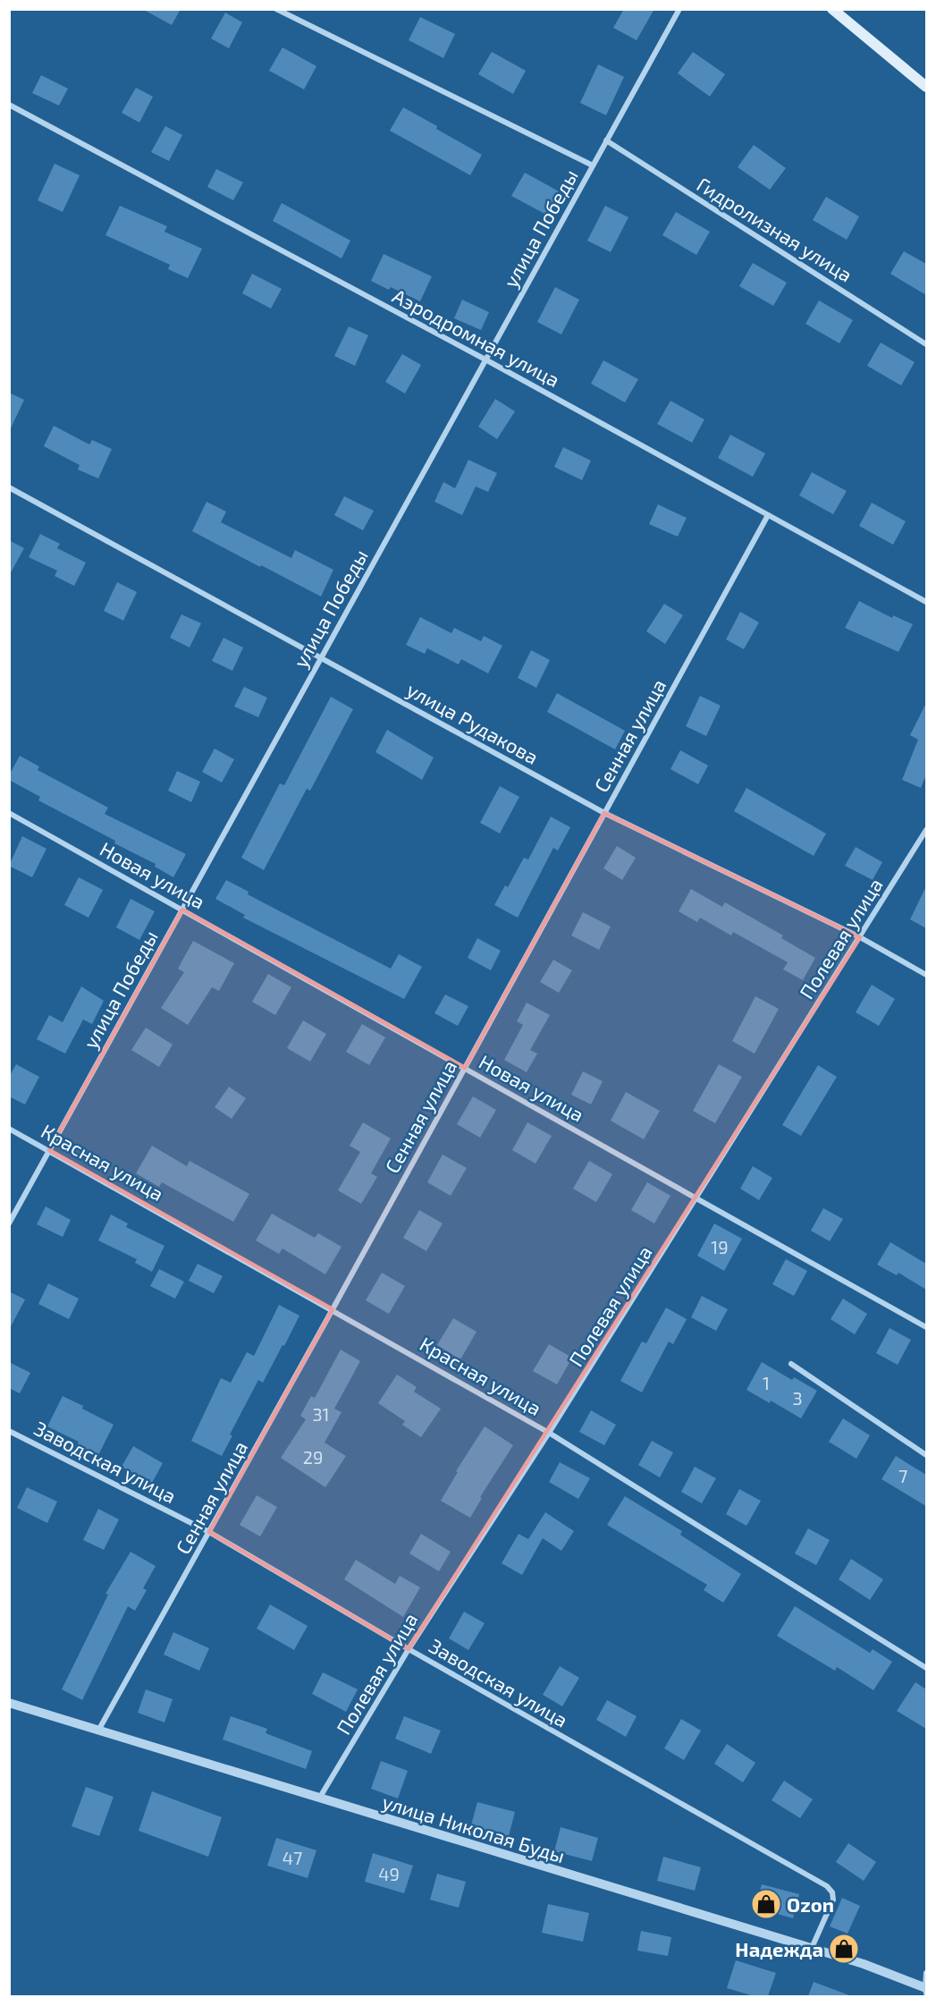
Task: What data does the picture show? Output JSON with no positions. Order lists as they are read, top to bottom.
{
  "streets": {
    "street": [
      "улица Победы",
      "Гидролизная улица",
      "Аэродромная улица",
      "улица Рудакова",
      "Сенная улица",
      "Новая улица",
      "Полевая улица",
      "Красная улица",
      "Заводская улица",
      "улица Николая Буды"
    ]
  },
  "crossings": [
    ["улица Победы", "Гидролизная улица"],
    ["улица Победы", "Аэродромная улица"],
    ["улица Победы", "улица Рудакова"],
    ["улица Победы", "Новая улица"],
    ["улица Победы", "Красная улица"],
    ["Аэродромная улица", "Сенная улица"],
    ["улица Рудакова", "Сенная улица"],
    ["улица Рудакова", "Полевая улица"],
    ["Сенная улица", "Новая улица"],
    ["Сенная улица", "Красная улица"],
    ["Сенная улица", "Заводская улица"],
    ["Сенная улица", "улица Николая Буды"],
    ["Новая улица", "Полевая улица"],
    ["Полевая улица", "Красная улица"],
    ["Полевая улица", "Заводская улица"],
    ["Полевая улица", "улица Николая Буды"],
    ["Заводская улица", "улица Николая Буды"]
  ],
  "places": {
    "shop": ["Ozon", "Надежда"]
  },
  "house_numbers": [
    "19",
    "1",
    "3",
    "31",
    "29",
    "7",
    "47",
    "49"
  ]
}
